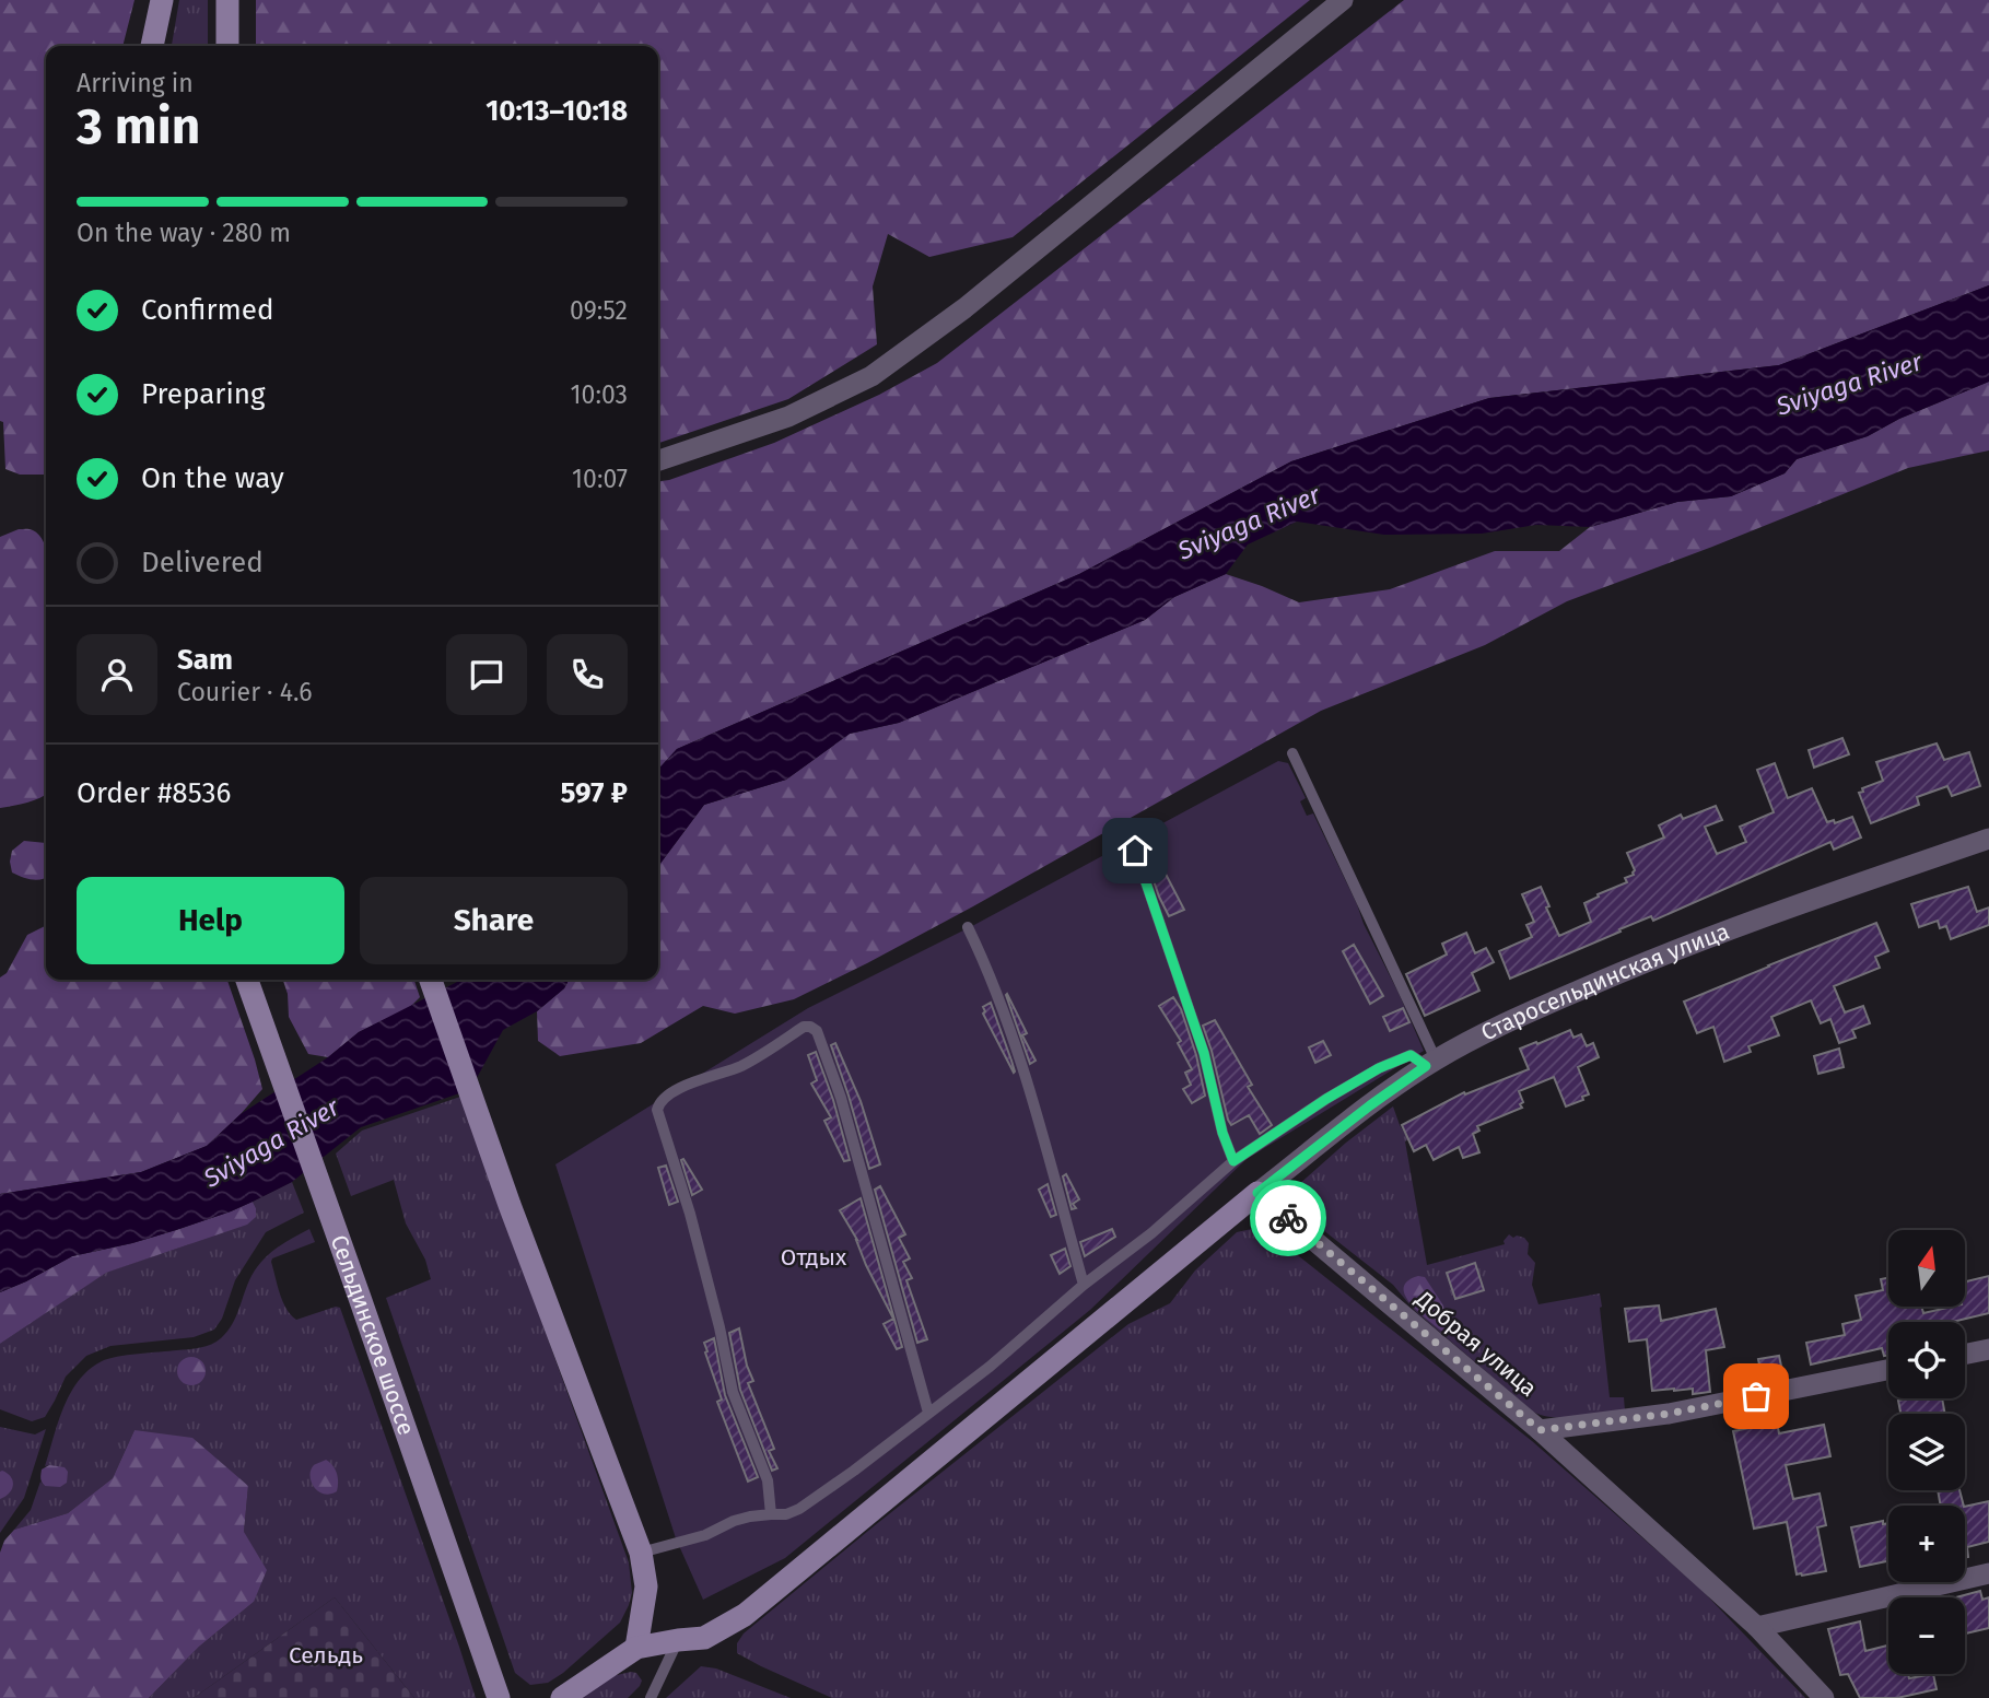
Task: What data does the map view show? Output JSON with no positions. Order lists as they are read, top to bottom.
{
  "streets": {
    "main road": ["Сельдинское шоссе"],
    "street": ["Старосельдинская улица", "Добрая улица"]
  },
  "crossings": [
    ["Старосельдинская улица", "Добрая улица"]
  ],
  "water": ["Sviyaga River"],
  "parks": ["Отдых", "Сельдь"],
  "north": "top",
  "page": {
    "heading": ["3 min", "Arriving in", "10:13–10:18"],
    "panel": [
      "Sam",
      "Courier · 4.6",
      "Order #8536",
      "597 ₽"
    ],
    "bar": "On the way · 280 m",
    "list": [
      ["Confirmed", "09:52"],
      ["Preparing", "10:03"],
      ["On the way", "10:07"],
      "Delivered"
    ],
    "buttons": ["Help", "Share"],
    "map_buttons": ["+", "−"]
  }
}
